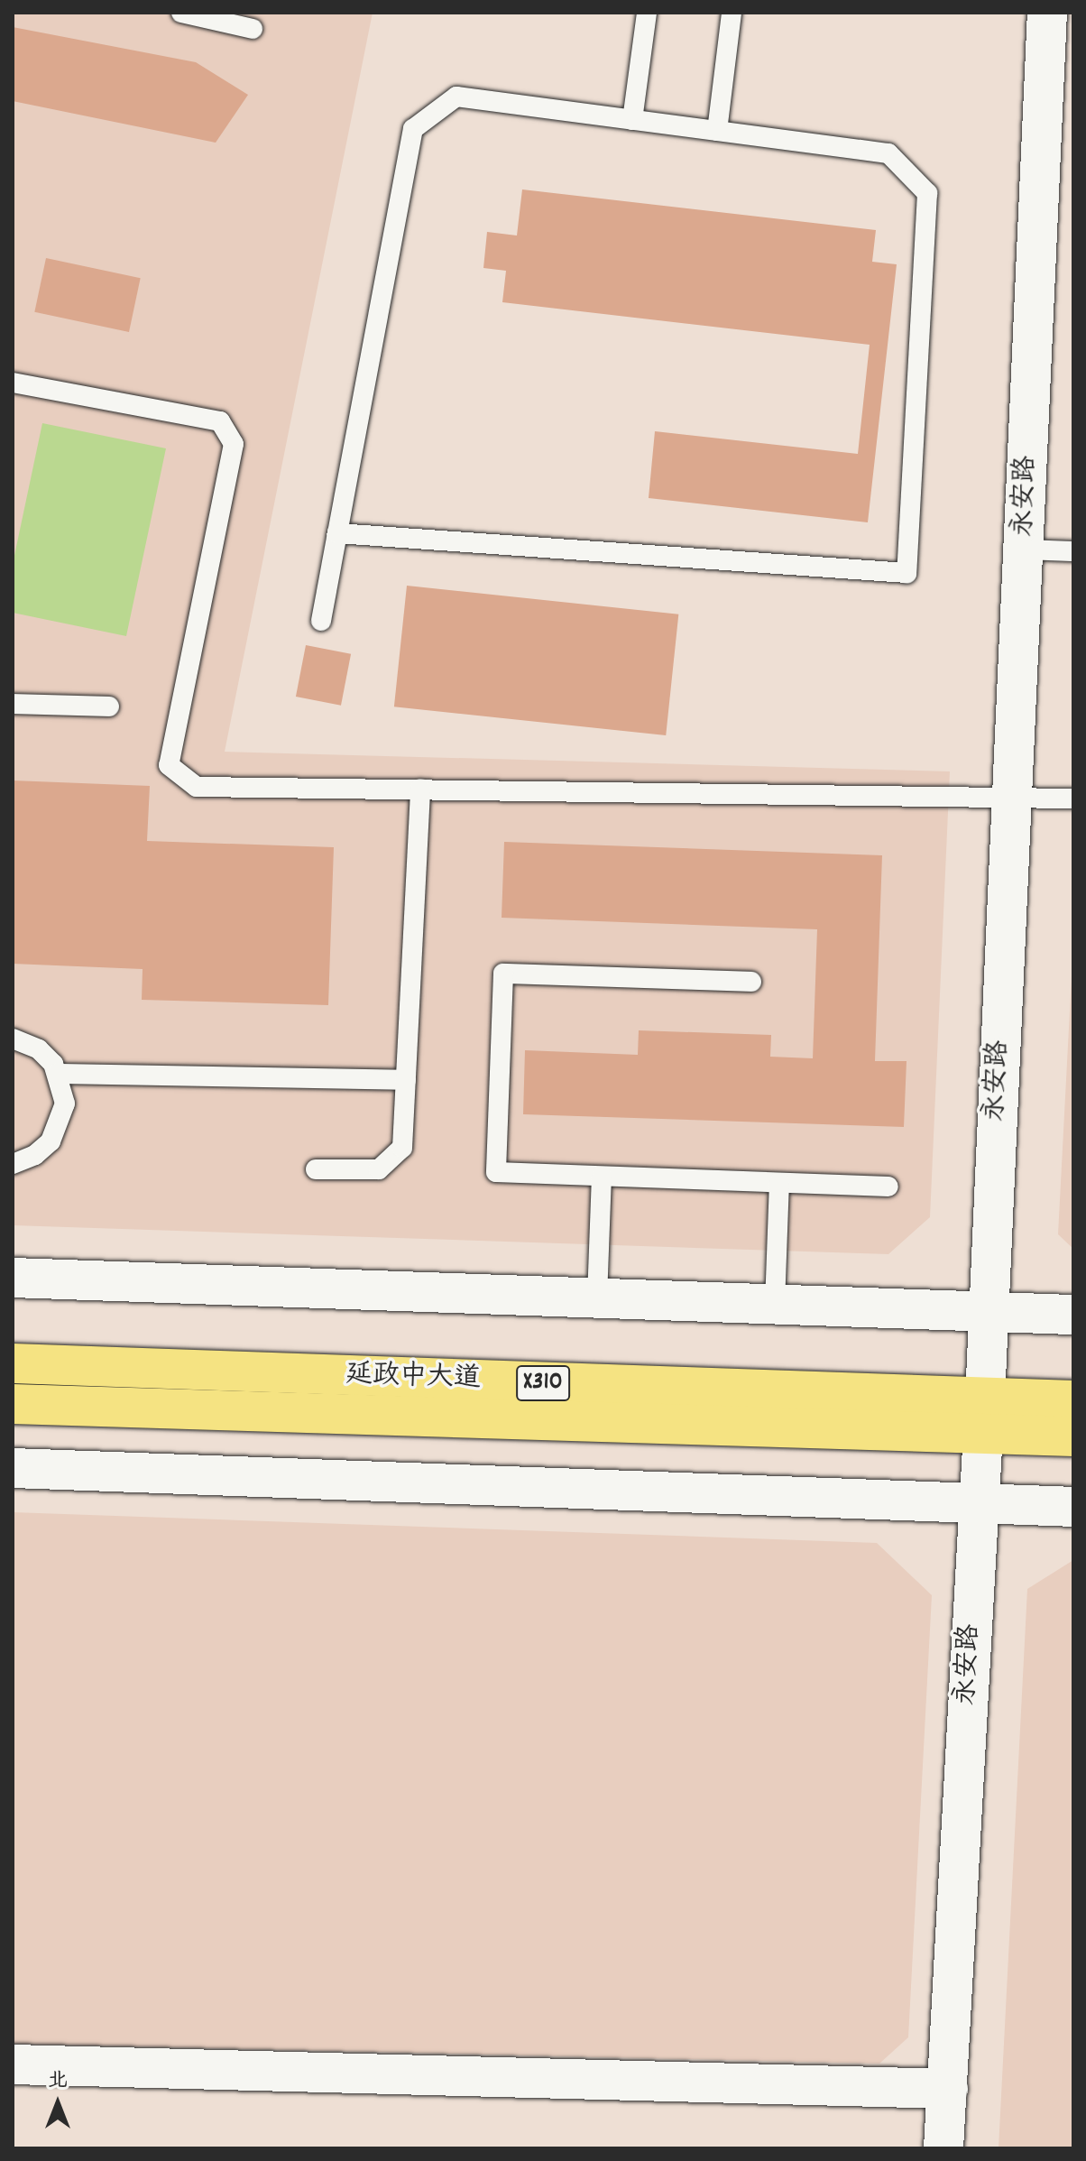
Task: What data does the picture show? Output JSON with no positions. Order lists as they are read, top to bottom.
{
  "streets": {
    "main road": ["延政中大道", "X310"],
    "street": ["永安路"]
  },
  "crossings": [
    ["永安路", "延政中大道"]
  ],
  "north": "top"
}
